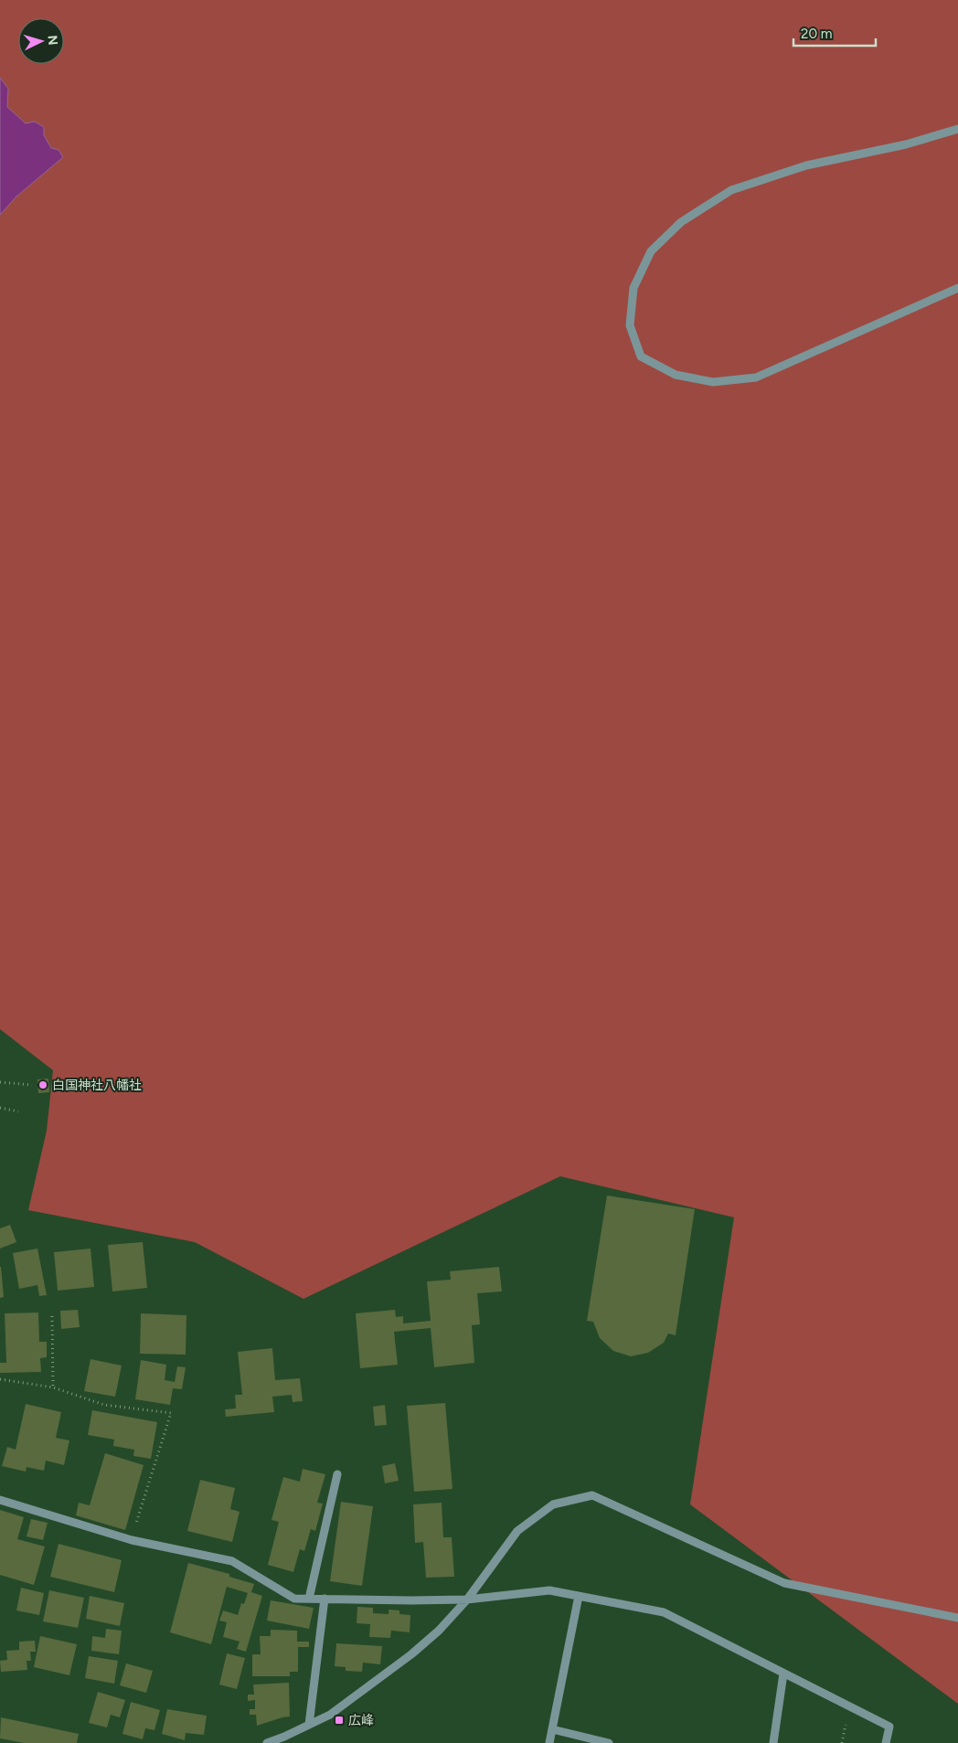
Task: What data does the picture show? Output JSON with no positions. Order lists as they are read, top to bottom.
{
  "places": {
    "other": ["白国神社八幡社"],
    "transit": ["広峰"]
  },
  "scale_bar": "20 m",
  "north": "right"
}
